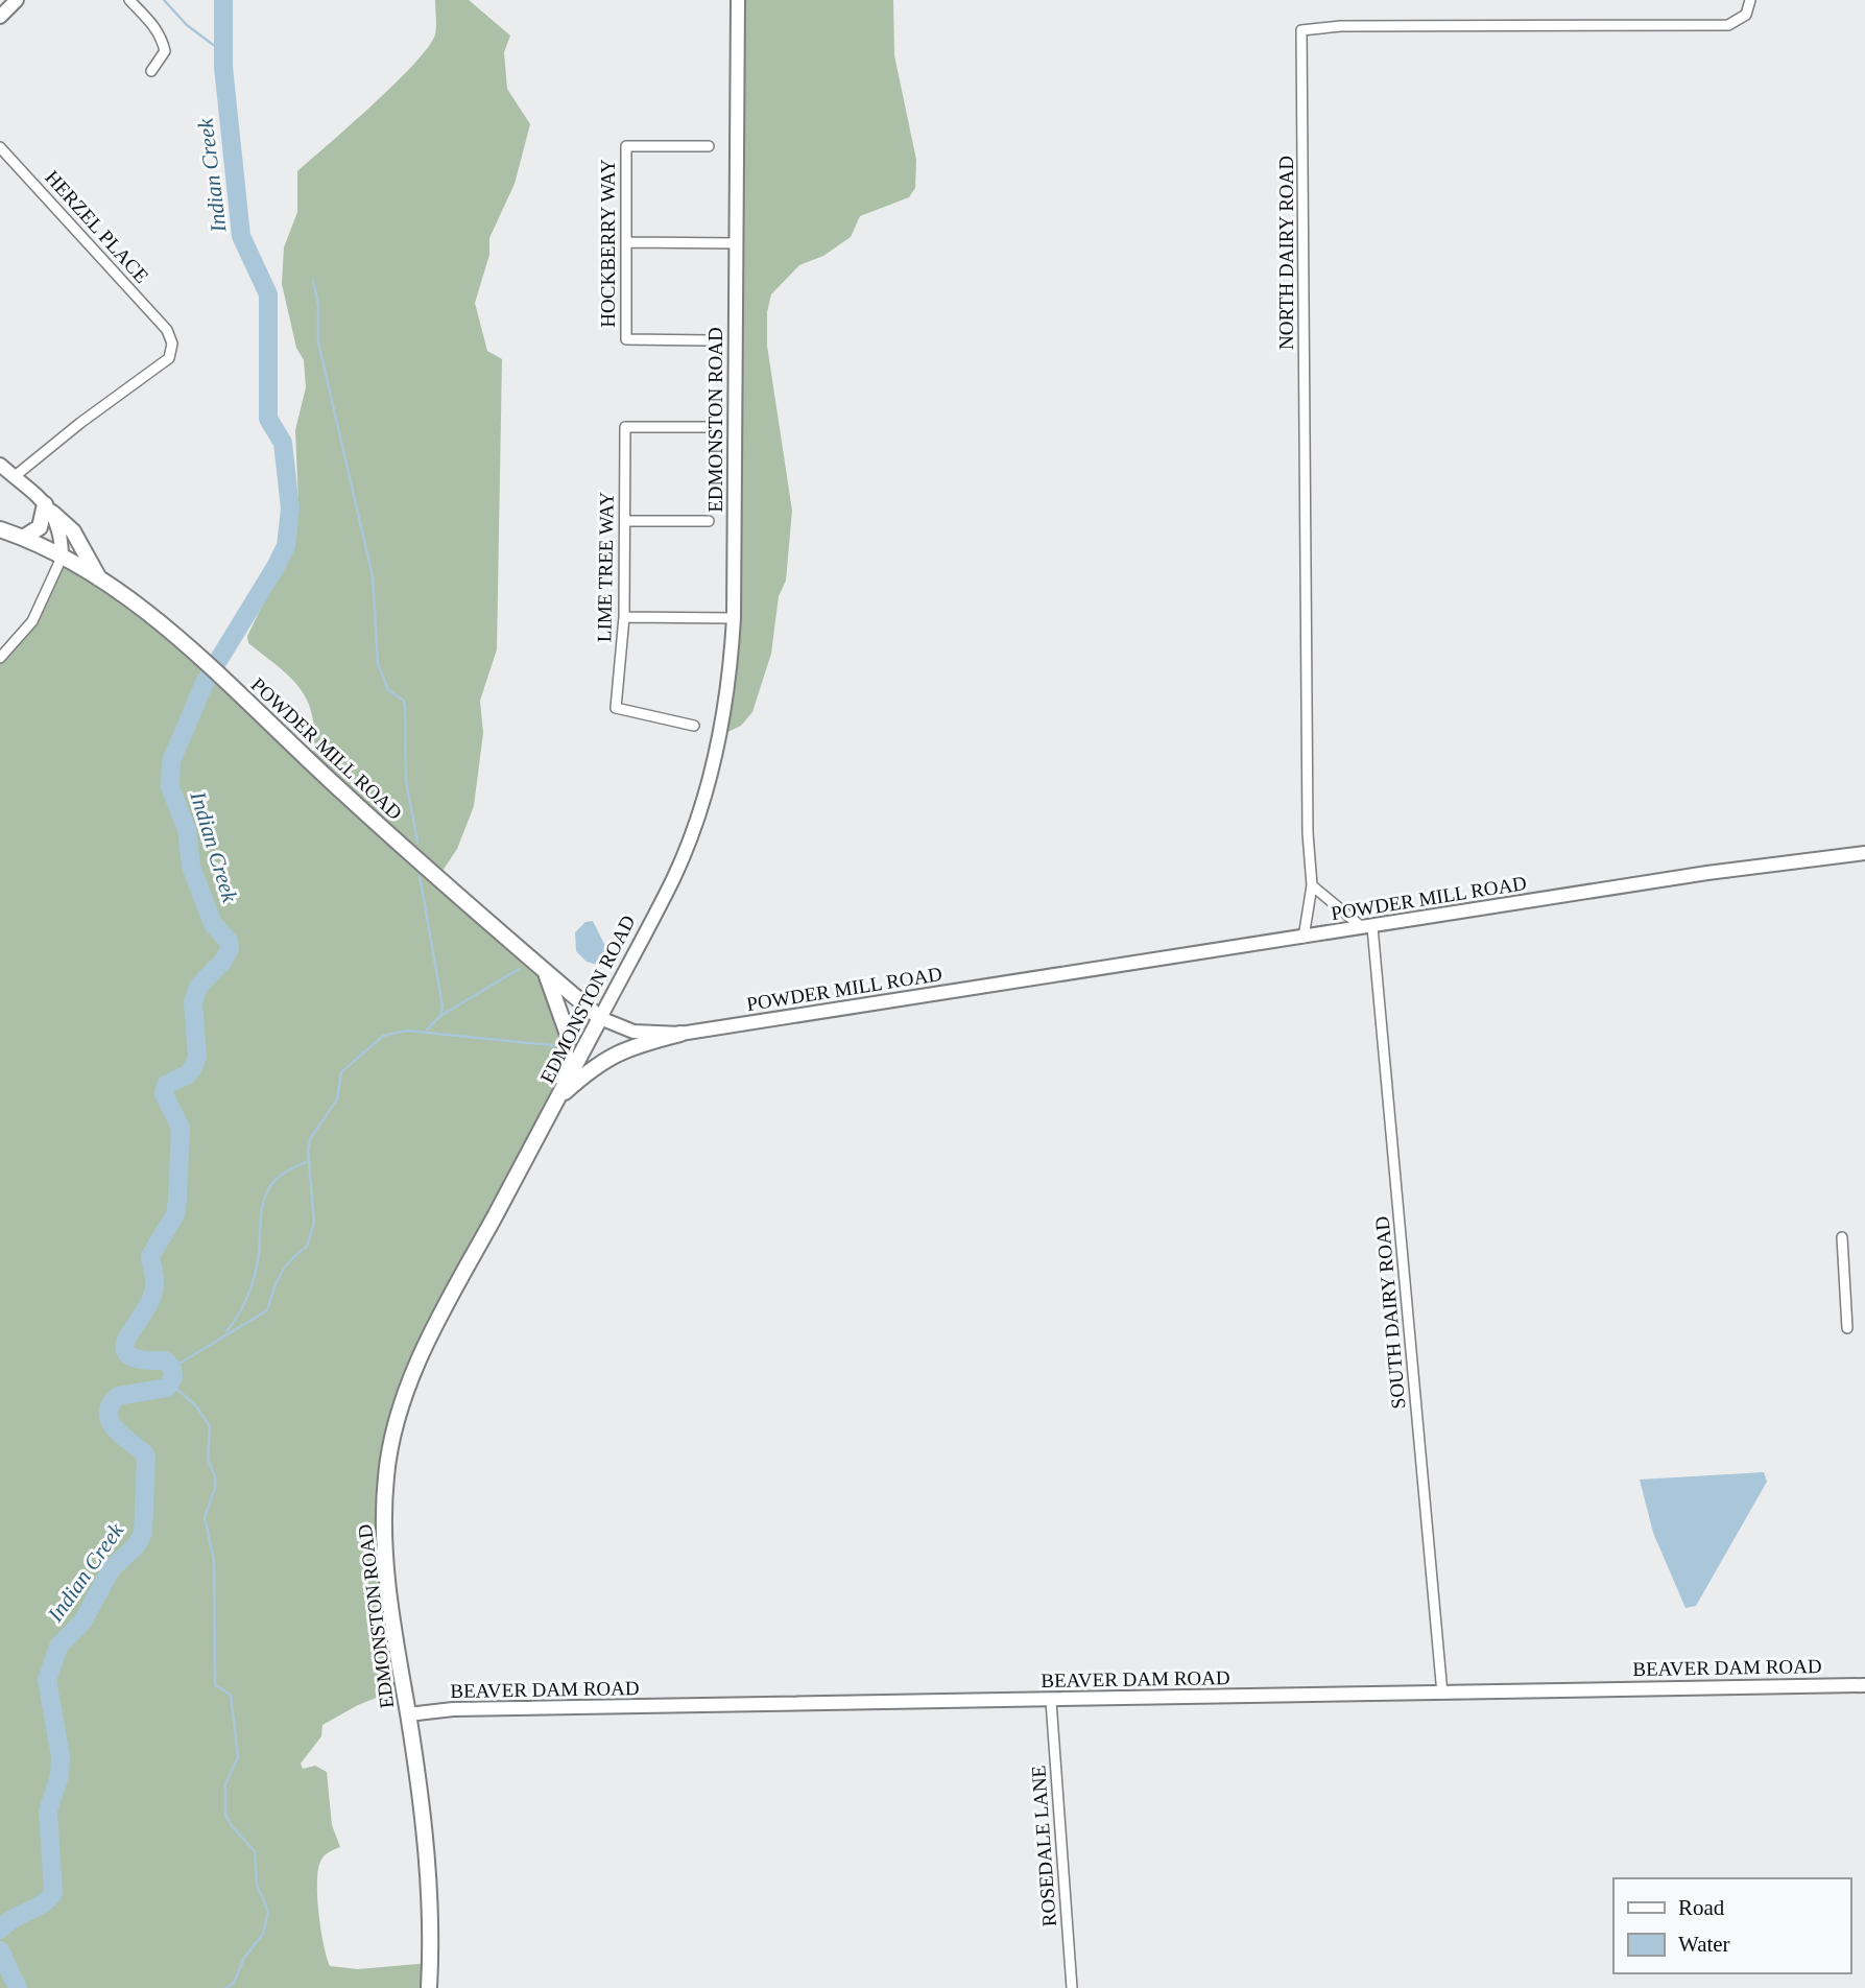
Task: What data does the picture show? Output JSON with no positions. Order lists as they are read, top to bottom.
{
  "streets": {
    "main road": ["EDMONSTON ROAD", "POWDER MILL ROAD", "BEAVER DAM ROAD"],
    "street": [
      "HERZEL PLACE",
      "HOCKBERRY WAY",
      "NORTH DAIRY ROAD",
      "LIME TREE WAY",
      "SOUTH DAIRY ROAD",
      "ROSEDALE LANE"
    ]
  },
  "crossings": [
    ["NORTH DAIRY ROAD", "POWDER MILL ROAD"],
    ["EDMONSTON ROAD", "POWDER MILL ROAD"],
    ["EDMONSTON ROAD", "BEAVER DAM ROAD"],
    ["POWDER MILL ROAD", "SOUTH DAIRY ROAD"],
    ["SOUTH DAIRY ROAD", "BEAVER DAM ROAD"],
    ["BEAVER DAM ROAD", "ROSEDALE LANE"]
  ],
  "water": ["Indian Creek"],
  "legend": ["Road", "Water"]
}
